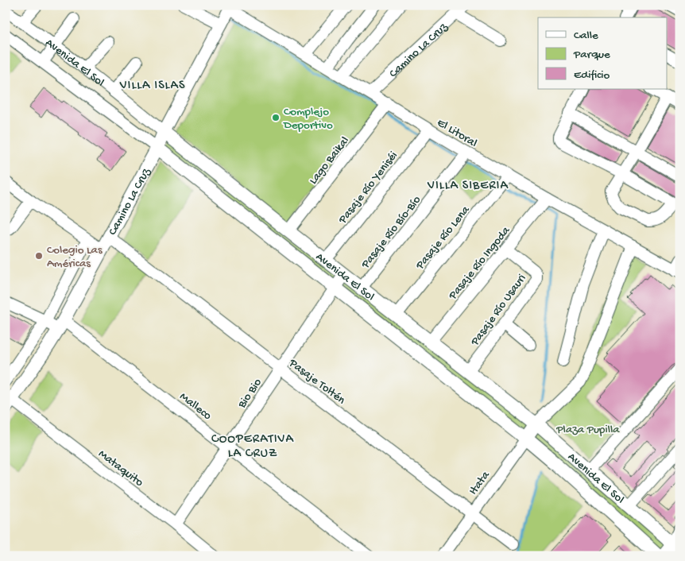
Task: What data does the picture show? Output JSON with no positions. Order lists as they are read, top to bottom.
{
  "streets": {
    "main road": ["Camino La Cruz", "Avenida El Sol"],
    "street": [
      "El Litoral",
      "Lago Baikal",
      "Pasaje Río Yeniséi",
      "Pasaje Río Bío-Bío",
      "Pasaje Río Lena",
      "Pasaje Río Ingoda",
      "Pasaje Río Usauri",
      "Pasaje Toltén",
      "Bio Bio",
      "Malleco",
      "Mataquito",
      "Itata"
    ]
  },
  "crossings": [
    ["Camino La Cruz", "Avenida El Sol"],
    ["Camino La Cruz", "El Litoral"],
    ["Camino La Cruz", "Pasaje Toltén"],
    ["Camino La Cruz", "Malleco"],
    ["Camino La Cruz", "Mataquito"],
    ["Avenida El Sol", "Lago Baikal"],
    ["Avenida El Sol", "Pasaje Río Yeniséi"],
    ["Avenida El Sol", "Pasaje Río Bío-Bío"],
    ["Avenida El Sol", "Pasaje Río Lena"],
    ["Avenida El Sol", "Pasaje Río Ingoda"],
    ["Avenida El Sol", "Pasaje Río Usauri"],
    ["Avenida El Sol", "Bio Bio"],
    ["Avenida El Sol", "Itata"],
    ["El Litoral", "Lago Baikal"],
    ["El Litoral", "Pasaje Río Yeniséi"],
    ["El Litoral", "Pasaje Río Bío-Bío"],
    ["El Litoral", "Pasaje Río Lena"],
    ["El Litoral", "Pasaje Río Ingoda"],
    ["El Litoral", "Itata"],
    ["Pasaje Río Ingoda", "Pasaje Río Usauri"],
    ["Pasaje Toltén", "Bio Bio"],
    ["Pasaje Toltén", "Itata"],
    ["Bio Bio", "Malleco"],
    ["Bio Bio", "Mataquito"]
  ],
  "districts": ["VILLA ISLAS", "VILLA SIBERIA", "COOPERATIVA LA CRUZ"],
  "parks": ["Plaza Pupilla"],
  "places": ["Complejo Deportivo", "Colegio Las Américas"],
  "legend": ["Calle", "Parque", "Edificio"]
}
